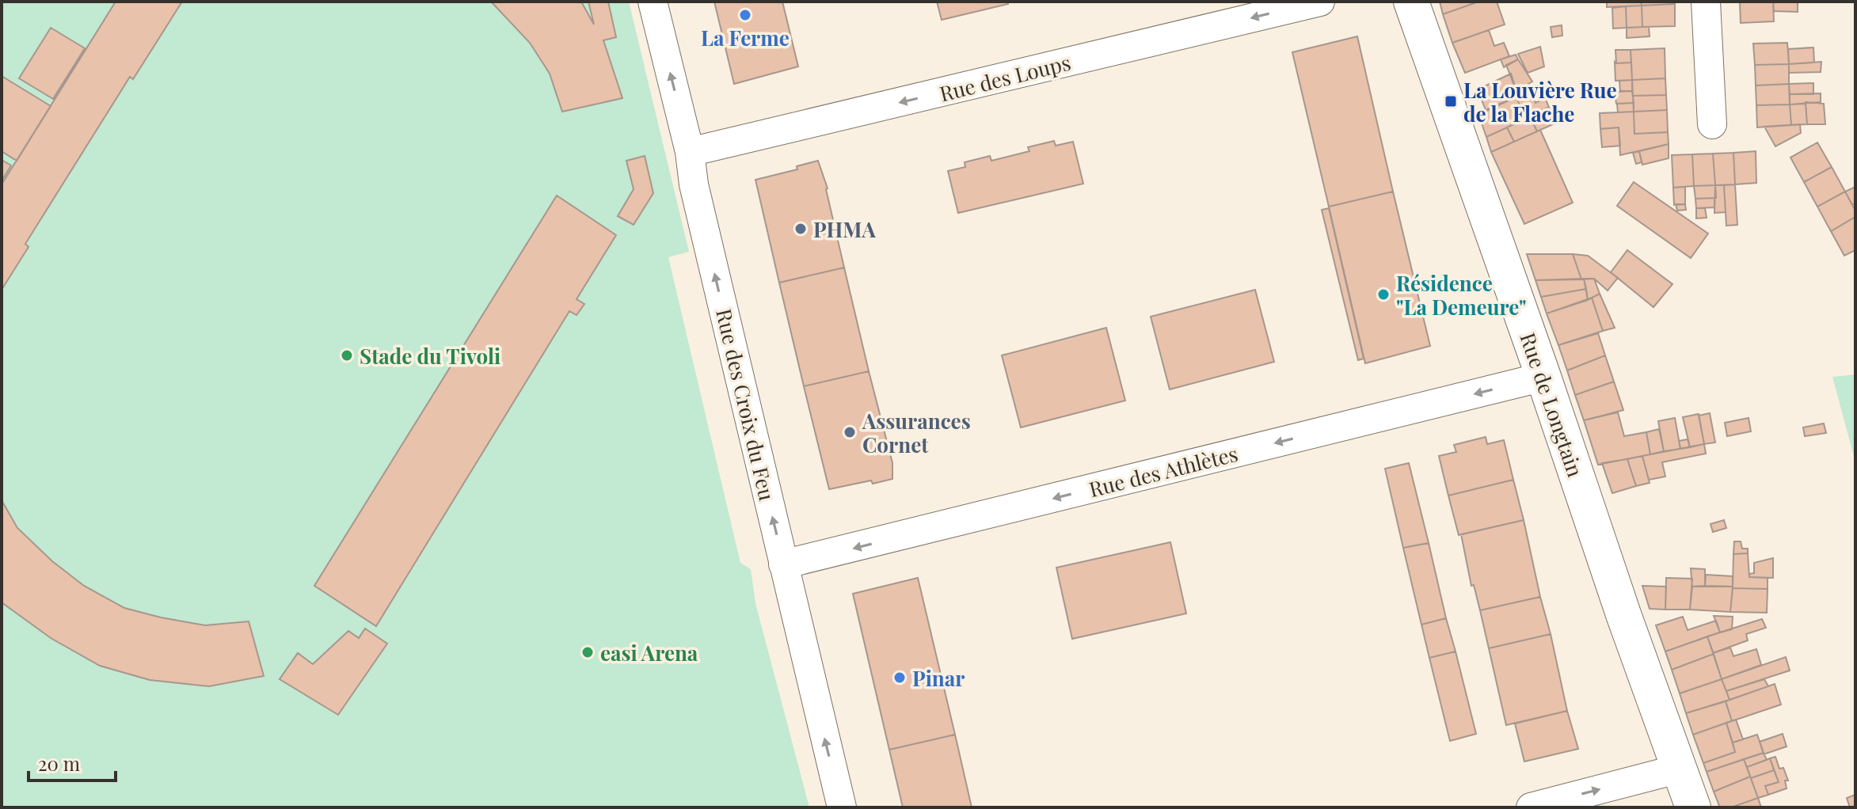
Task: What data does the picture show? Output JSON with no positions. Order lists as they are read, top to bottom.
{
  "streets": {
    "street": [
      "Rue des Loups",
      "Rue des Croix du Feu",
      "Rue de Longtain",
      "Rue des Athlètes"
    ]
  },
  "crossings": [
    ["Rue des Loups", "Rue des Croix du Feu"],
    ["Rue des Croix du Feu", "Rue des Athlètes"],
    ["Rue de Longtain", "Rue des Athlètes"]
  ],
  "one_way": ["Rue des Loups", "Rue des Croix du Feu", "Rue des Athlètes"],
  "places": {
    "other": [
      "La Ferme",
      "PHMA",
      "Résidence \"La Demeure\"",
      "Stade du Tivoli",
      "Assurances Cornet",
      "easi Arena",
      "Pinar"
    ],
    "transit": ["La Louvière Rue de la Flache"]
  },
  "scale_bar": "20 m"
}
